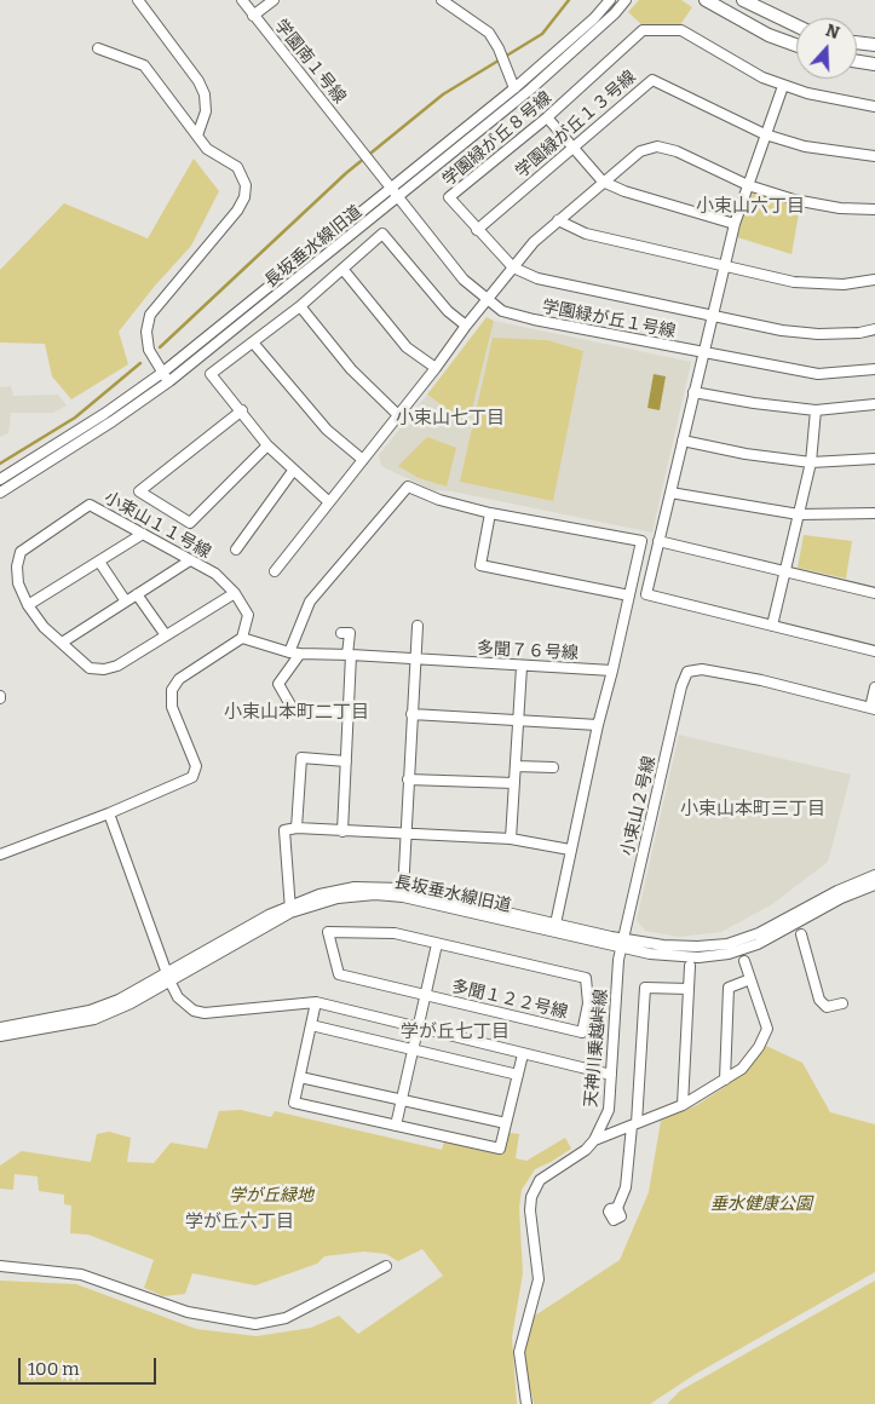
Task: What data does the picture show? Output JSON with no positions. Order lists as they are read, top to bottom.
{
  "streets": {
    "street": [
      "学園南１号線",
      "学園緑が丘１３号線",
      "学園緑が丘８号線",
      "長坂垂水線旧道",
      "学園緑が丘１号線",
      "小束山１１号線",
      "多聞７６号線",
      "小束山２号線",
      "多聞１２２号線",
      "天神川乗越峠線"
    ]
  },
  "crossings": [
    ["学園南１号線", "学園緑が丘１号線"],
    ["学園緑が丘１３号線", "学園緑が丘８号線"],
    ["長坂垂水線旧道", "学園緑が丘１号線"],
    ["長坂垂水線旧道", "小束山２号線"],
    ["長坂垂水線旧道", "天神川乗越峠線"],
    ["小束山１１号線", "多聞７６号線"],
    ["小束山２号線", "天神川乗越峠線"]
  ],
  "districts": [
    "小束山六丁目",
    "小束山七丁目",
    "小束山本町二丁目",
    "小束山本町三丁目",
    "学が丘七丁目",
    "学が丘六丁目"
  ],
  "parks": ["学が丘緑地", "垂水健康公園"],
  "scale_bar": "100 m",
  "north": "top"
}
